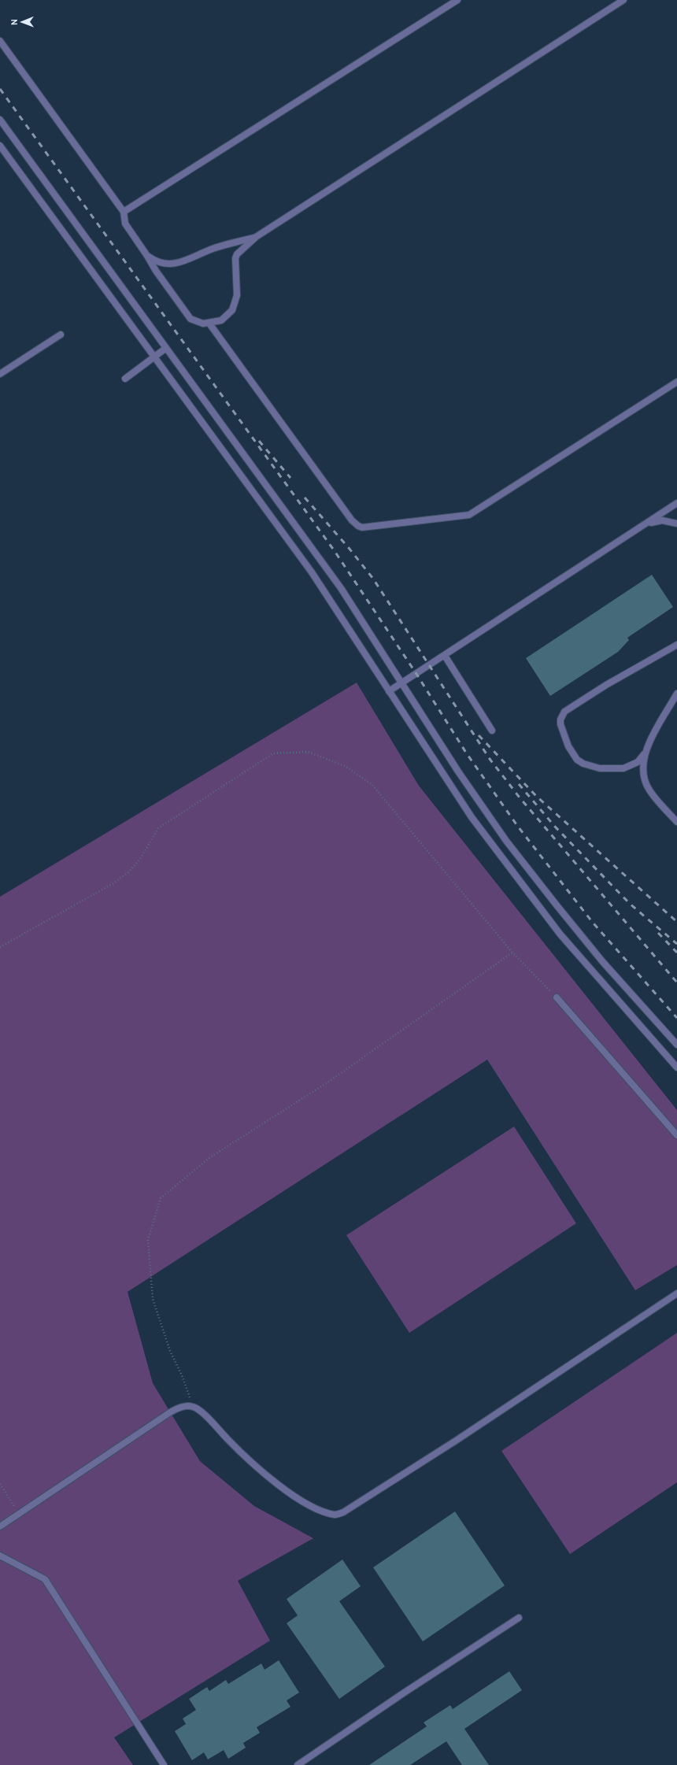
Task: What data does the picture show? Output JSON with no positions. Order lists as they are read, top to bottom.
{
  "north": "left"
}
